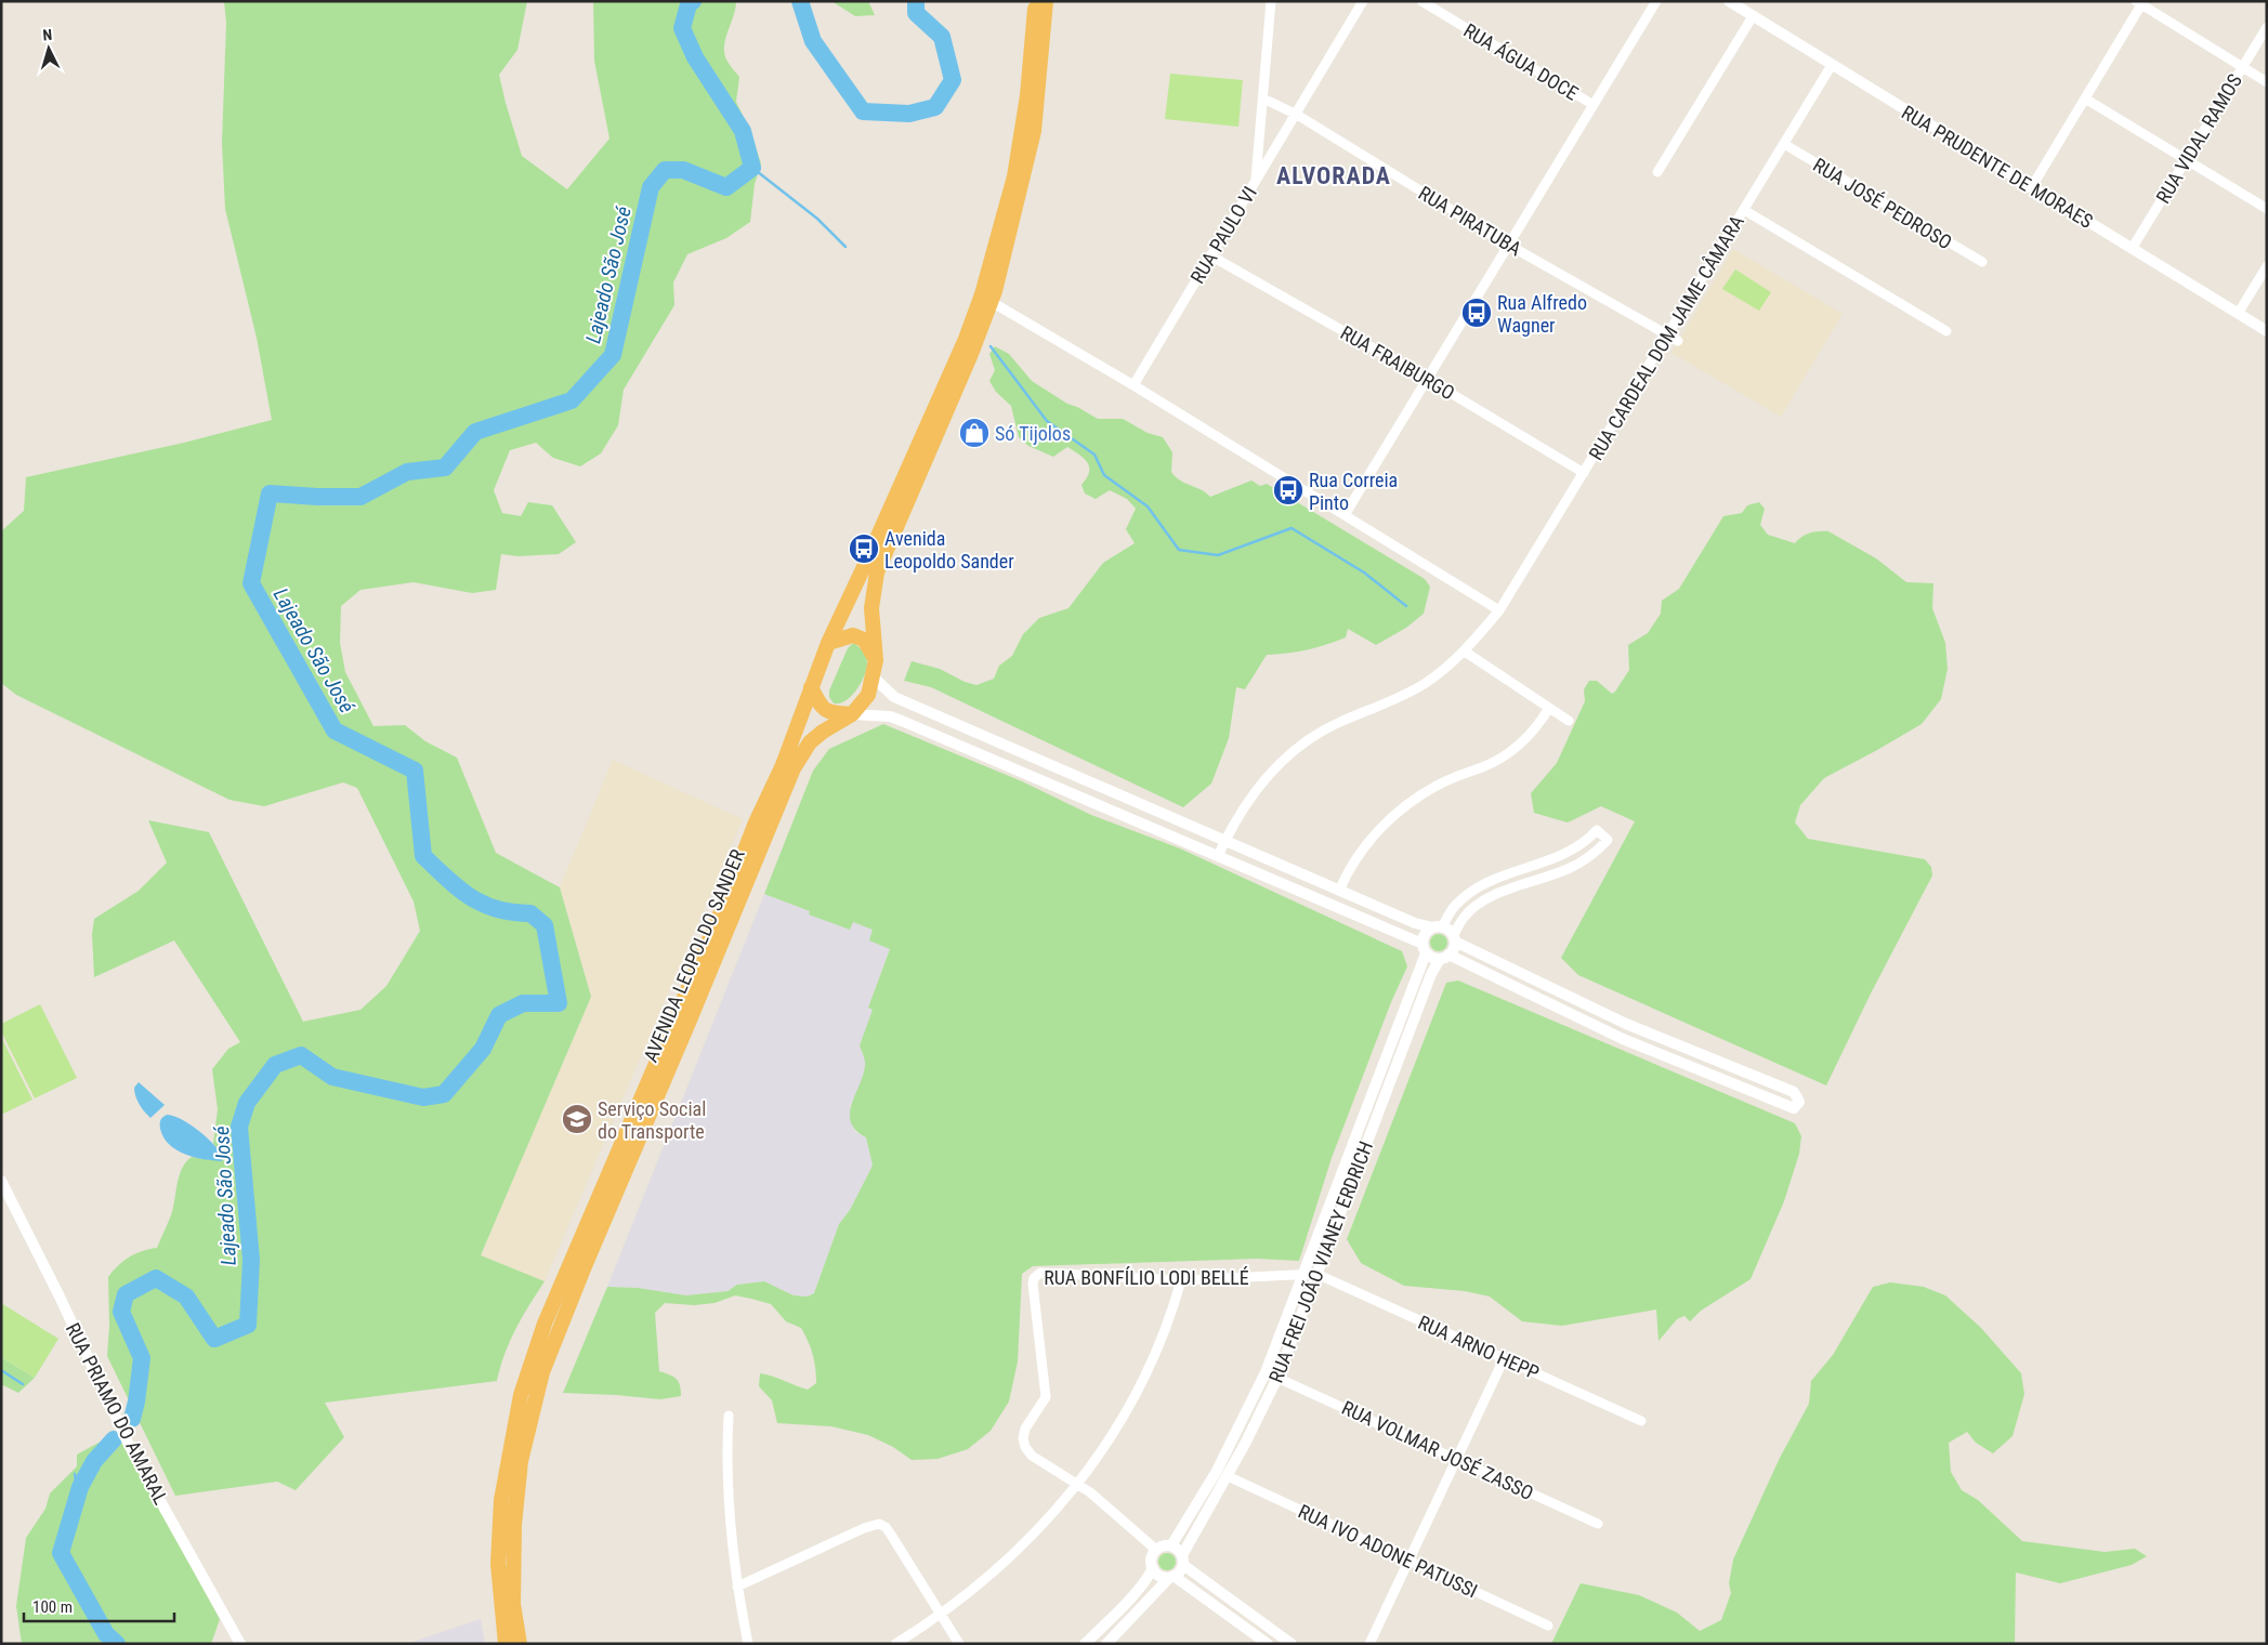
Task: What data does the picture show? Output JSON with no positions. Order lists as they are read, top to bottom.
{
  "streets": {
    "highway": ["AVENIDA LEOPOLDO SANDER"],
    "street": [
      "RUA ÁGUA DOCE",
      "RUA VIDAL RAMOS",
      "RUA PRUDENTE DE MORAES",
      "RUA JOSÉ PEDROSO",
      "RUA PIRATUBA",
      "RUA PAULO VI",
      "RUA CARDEAL DOM JAIME CÂMARA",
      "RUA FRAIBURGO",
      "RUA FREI JOÃO VIANEY ERDRICH",
      "RUA BONFÍLIO LODI BELLÉ",
      "RUA ARNO HEPP",
      "RUA PRIAMO DO AMARAL",
      "RUA VOLMAR JOSÉ ZASSO",
      "RUA IVO ADONE PATUSSI"
    ]
  },
  "crossings": [
    ["RUA VIDAL RAMOS", "RUA PRUDENTE DE MORAES"],
    ["RUA PRUDENTE DE MORAES", "RUA CARDEAL DOM JAIME CÂMARA"],
    ["RUA JOSÉ PEDROSO", "RUA CARDEAL DOM JAIME CÂMARA"],
    ["RUA PIRATUBA", "RUA PAULO VI"],
    ["RUA PIRATUBA", "RUA CARDEAL DOM JAIME CÂMARA"],
    ["RUA PAULO VI", "RUA FRAIBURGO"],
    ["RUA CARDEAL DOM JAIME CÂMARA", "RUA FRAIBURGO"],
    ["RUA FREI JOÃO VIANEY ERDRICH", "RUA BONFÍLIO LODI BELLÉ"],
    ["RUA FREI JOÃO VIANEY ERDRICH", "RUA ARNO HEPP"],
    ["RUA FREI JOÃO VIANEY ERDRICH", "RUA VOLMAR JOSÉ ZASSO"],
    ["RUA FREI JOÃO VIANEY ERDRICH", "RUA IVO ADONE PATUSSI"],
    ["RUA BONFÍLIO LODI BELLÉ", "RUA ARNO HEPP"]
  ],
  "districts": ["ALVORADA"],
  "water": ["Lajeado São José"],
  "places": {
    "bus stop": ["Rua Alfredo Wagner", "Rua Correia Pinto", "Avenida Leopoldo Sander"],
    "shop": ["Só Tijolos"],
    "school or university": ["Serviço Social do Transporte"]
  },
  "scale_bar": "100 m",
  "north": "top"
}
